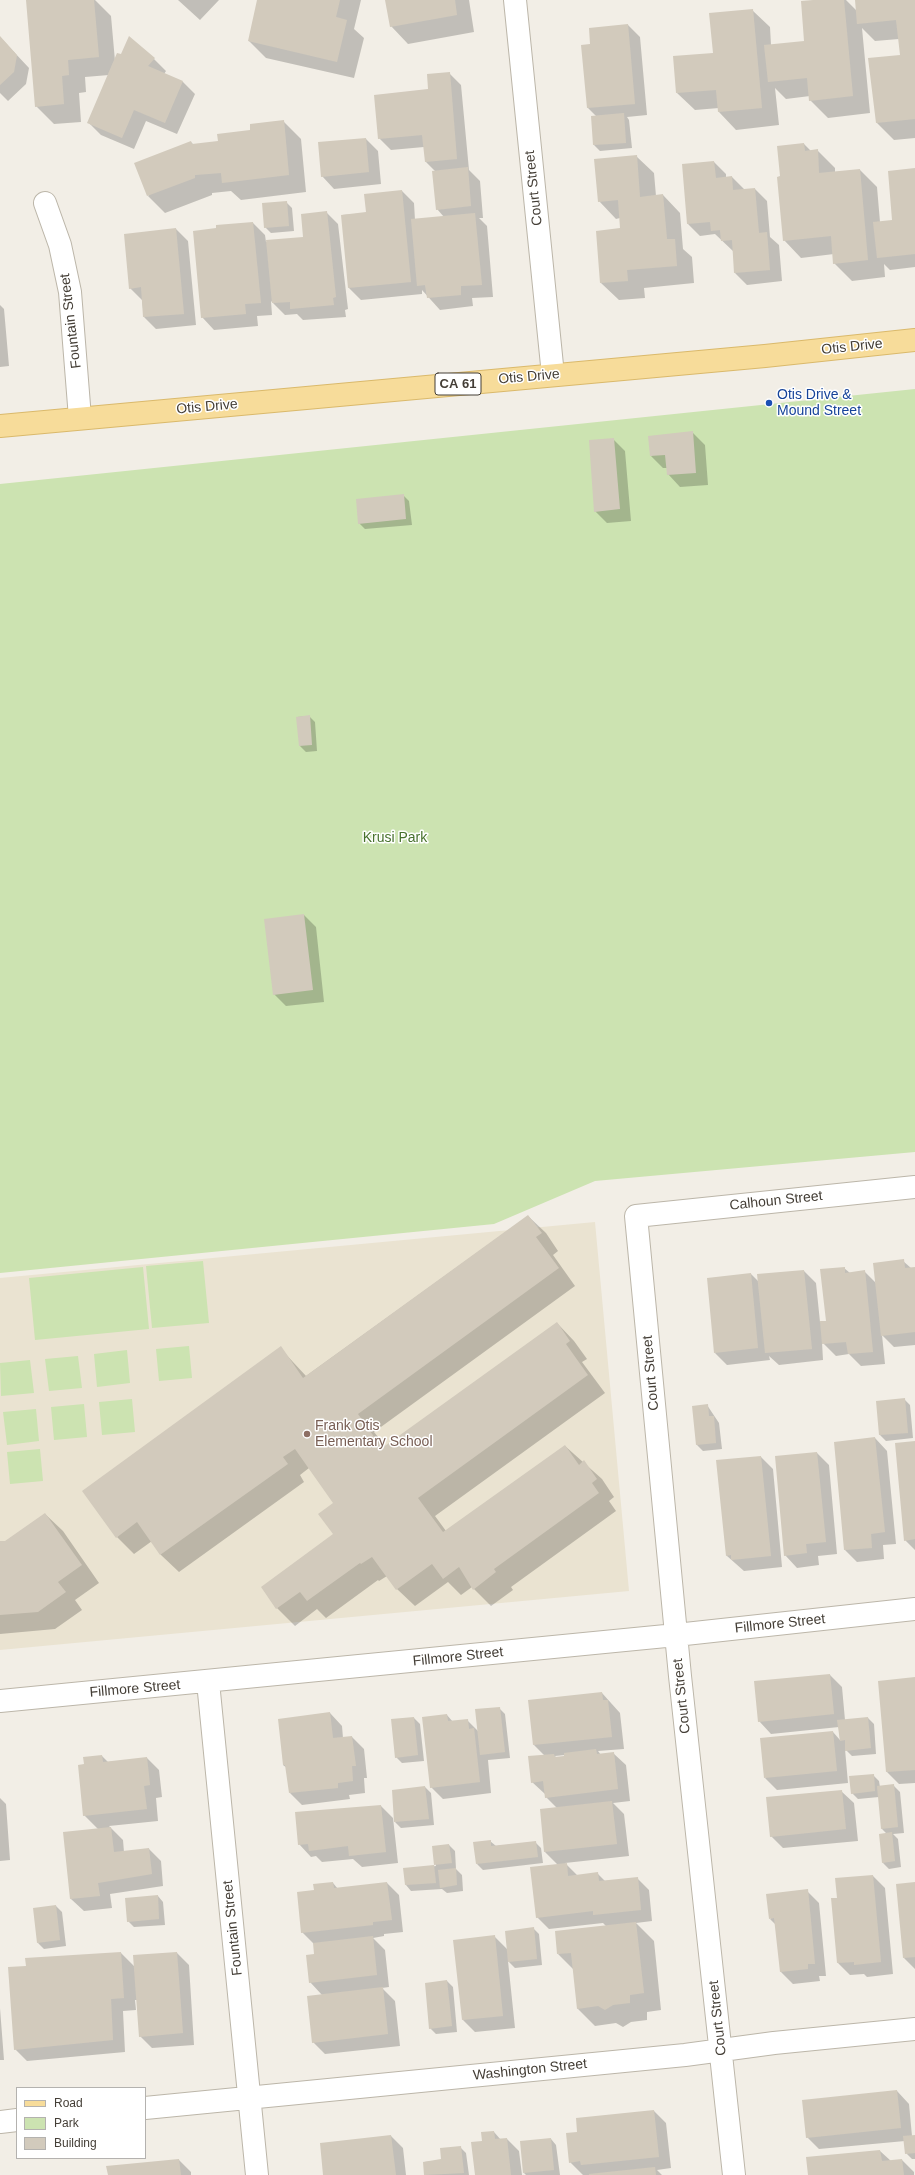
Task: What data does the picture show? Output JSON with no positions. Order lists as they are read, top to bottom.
{
  "streets": {
    "main road": ["Otis Drive", "CA 61"],
    "street": [
      "Court Street",
      "Fountain Street",
      "Calhoun Street",
      "Fillmore Street",
      "Washington Street"
    ]
  },
  "crossings": [
    ["Court Street", "Otis Drive"],
    ["Court Street", "Calhoun Street"],
    ["Court Street", "Fillmore Street"],
    ["Court Street", "Washington Street"],
    ["Fountain Street", "Otis Drive"],
    ["Fountain Street", "Fillmore Street"],
    ["Fountain Street", "Washington Street"]
  ],
  "parks": ["Krusi Park"],
  "places": ["Otis Drive & Mound Street", "Frank Otis Elementary School"],
  "legend": ["Road", "Park", "Building"]
}
